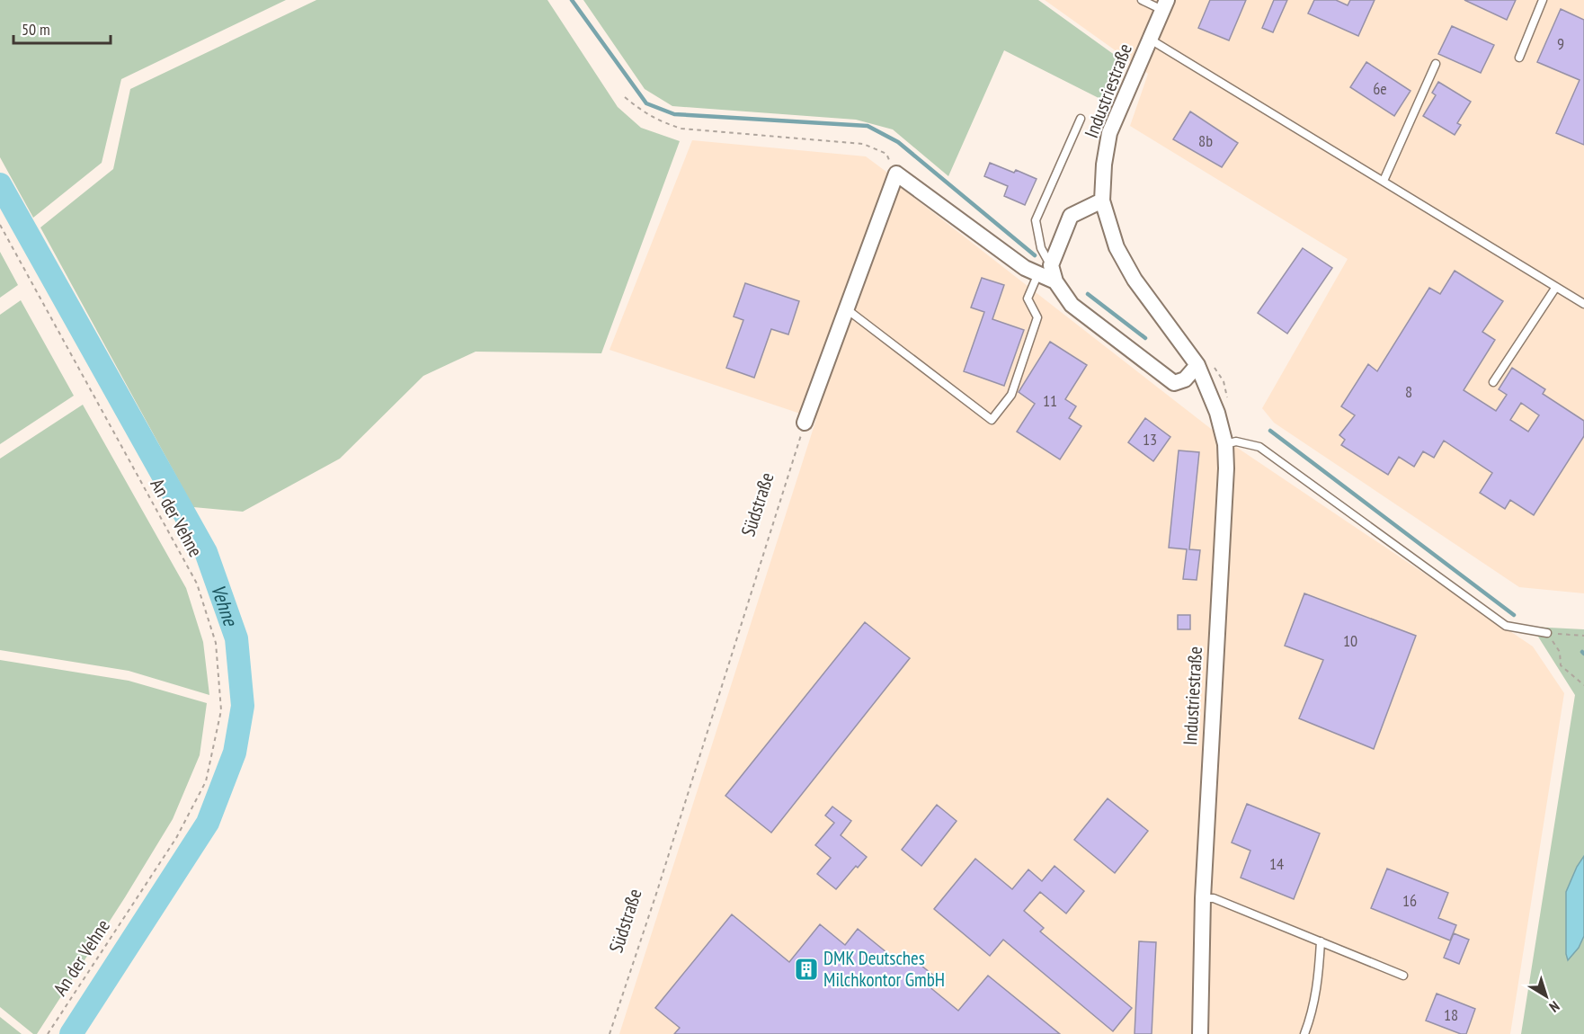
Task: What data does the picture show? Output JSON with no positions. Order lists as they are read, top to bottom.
{
  "streets": {
    "street": ["Industriestraße"],
    "path": ["Südstraße", "An der Vehne"]
  },
  "water": ["Vehne"],
  "places": {
    "building": ["DMK Deutsches Milchkontor GmbH"]
  },
  "house_numbers": [
    "9",
    "6e",
    "8b",
    "8",
    "11",
    "13",
    "10",
    "14",
    "16",
    "18"
  ],
  "scale_bar": "50 m",
  "north": "bottom right"
}
